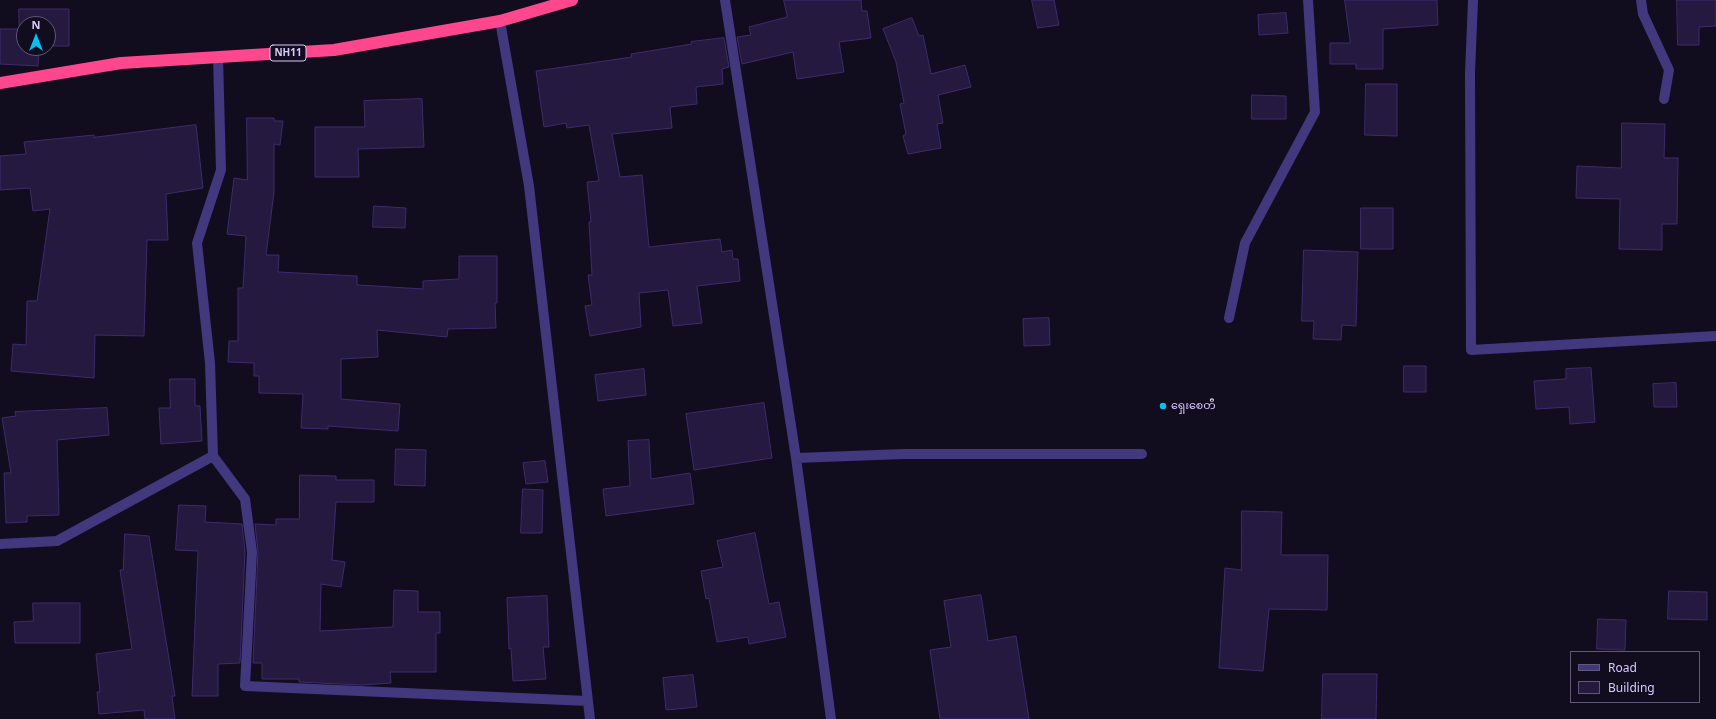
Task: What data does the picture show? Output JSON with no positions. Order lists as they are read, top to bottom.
{
  "streets": {
    "highway": ["NH11"]
  },
  "places": ["ရှေးစေတီ"],
  "legend": ["Road", "Building"],
  "north": "top"
}
